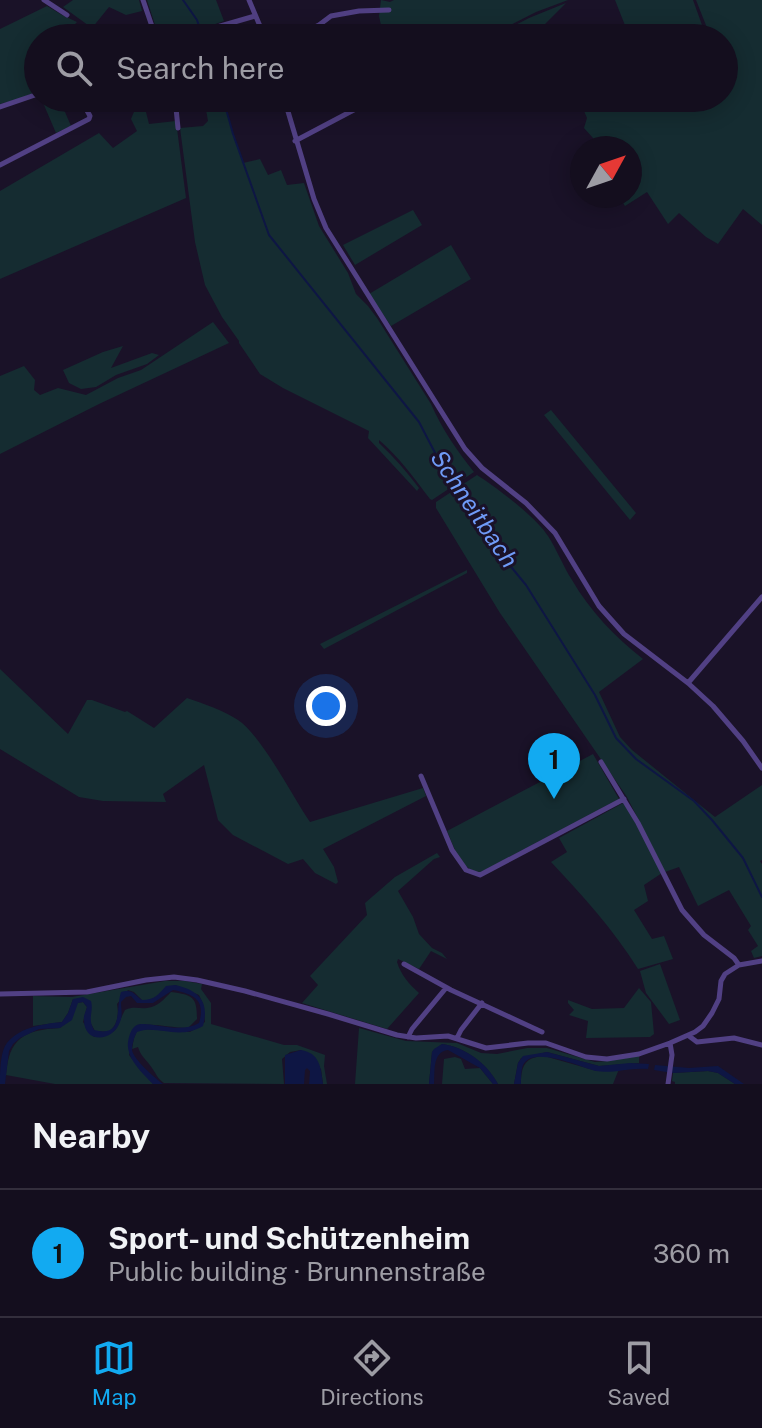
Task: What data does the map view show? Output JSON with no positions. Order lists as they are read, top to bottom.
{
  "water": ["Schneitbach"],
  "north": "top right",
  "page": {
    "search": "Search here",
    "pins": "1",
    "heading": "Nearby",
    "list": [
      {
        "mark": "1",
        "name": "Sport- und Schützenheim",
        "note": "Public building · Brunnenstraße",
        "value": "360 m"
      }
    ],
    "nav": ["Map", "Directions", "Saved"]
  }
}
